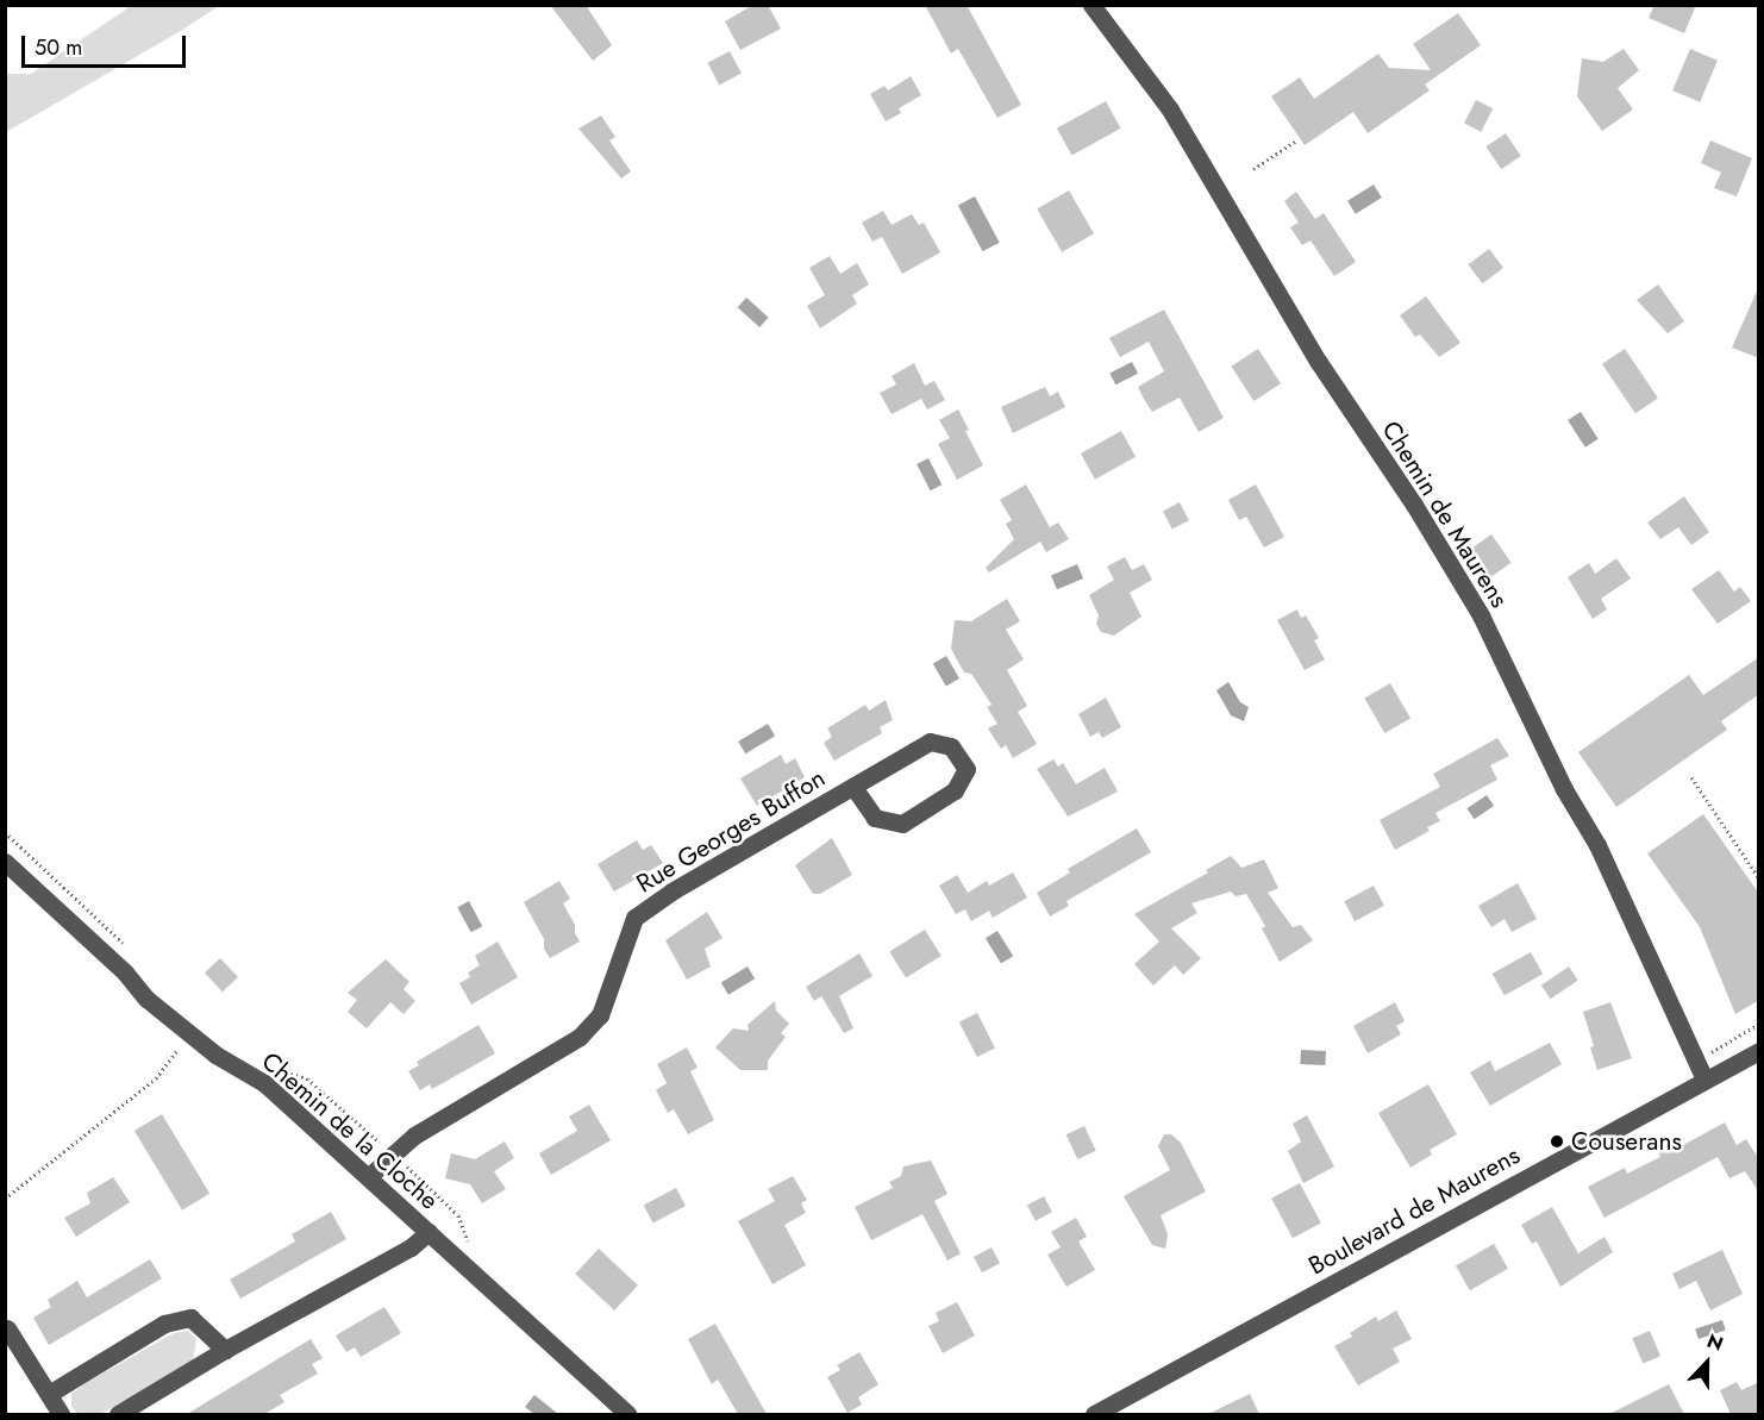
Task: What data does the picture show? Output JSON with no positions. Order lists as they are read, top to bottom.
{
  "streets": {
    "street": [
      "Chemin de Maurens",
      "Rue Georges Buffon",
      "Chemin de la Cloche",
      "Boulevard de Maurens"
    ]
  },
  "crossings": [
    ["Chemin de Maurens", "Boulevard de Maurens"],
    ["Rue Georges Buffon", "Chemin de la Cloche"]
  ],
  "places": ["Couserans"],
  "scale_bar": "50 m",
  "north": "top"
}
